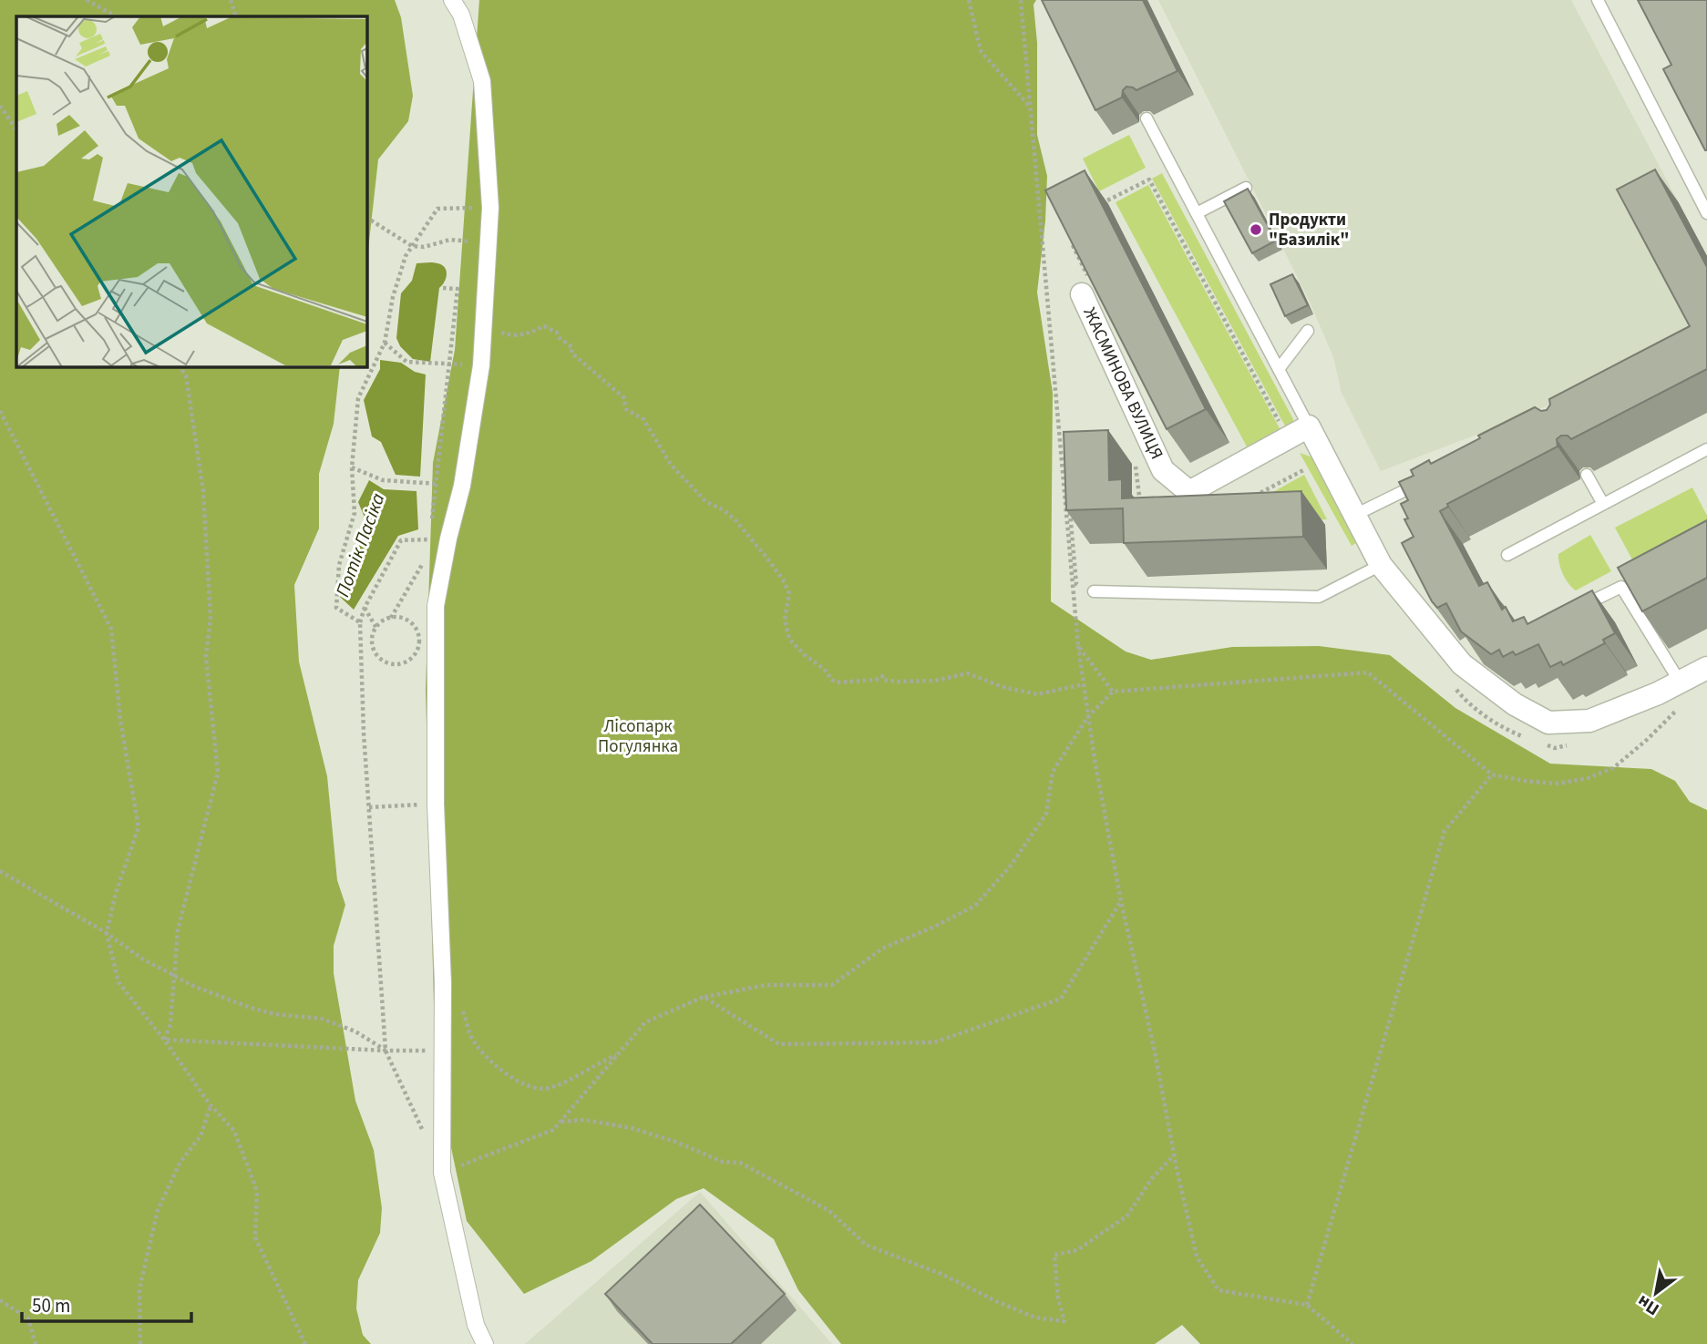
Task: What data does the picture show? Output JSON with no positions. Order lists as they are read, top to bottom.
{
  "streets": {
    "street": ["ЖАСМИНОВА ВУЛИЦЯ"]
  },
  "water": ["Потік Пасіка"],
  "parks": ["Лісопарк Погулянка"],
  "places": ["Продукти \"Базилік\""],
  "scale_bar": "50 m",
  "north": "bottom left"
}
